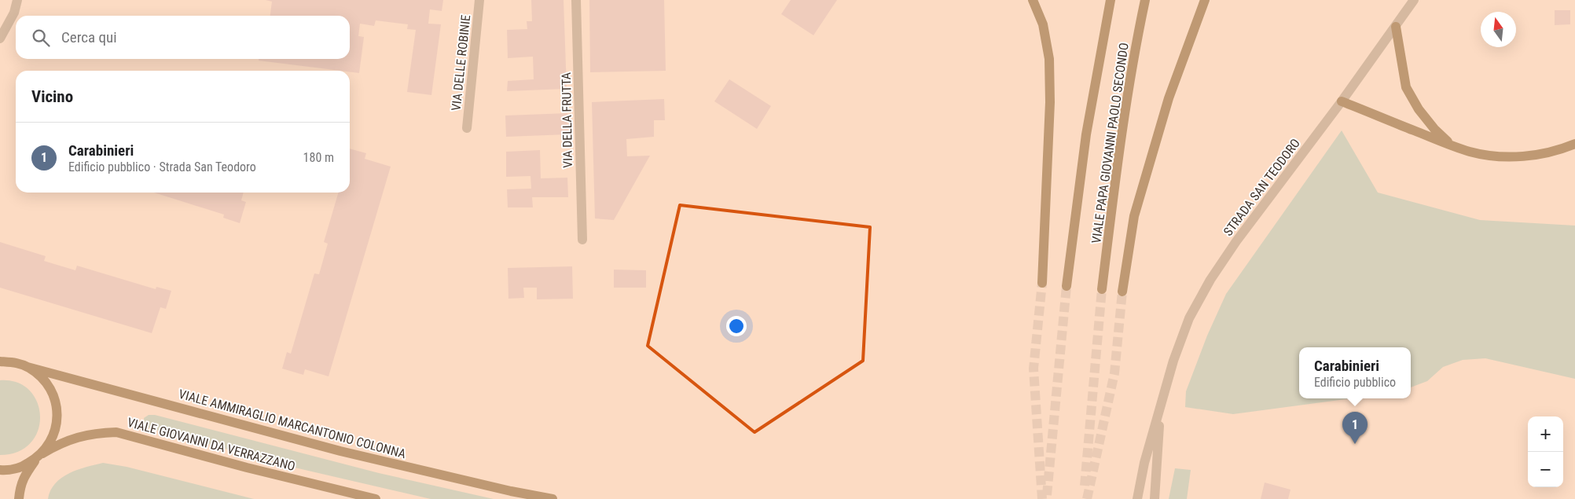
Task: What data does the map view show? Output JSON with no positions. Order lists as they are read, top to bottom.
{
  "streets": {
    "main road": ["VIALE PAPA GIOVANNI PAOLO SECONDO", "VIALE AMMIRAGLIO MARCANTONIO COLONNA", "VIALE GIOVANNI DA VERRAZZANO"],
    "street": ["VIA DELLE ROBINIE", "VIA DELLA FRUTTA", "STRADA SAN TEODORO"]
  },
  "north": "top",
  "page": {
    "search": "Cerca qui",
    "heading": "Vicino",
    "list": [
      {
        "mark": "1",
        "name": "Carabinieri",
        "note": "Edificio pubblico · Strada San Teodoro",
        "value": "180 m"
      }
    ],
    "popup": ["Carabinieri", "Edificio pubblico"],
    "pins": "1",
    "map_buttons": ["+", "−"]
  }
}
